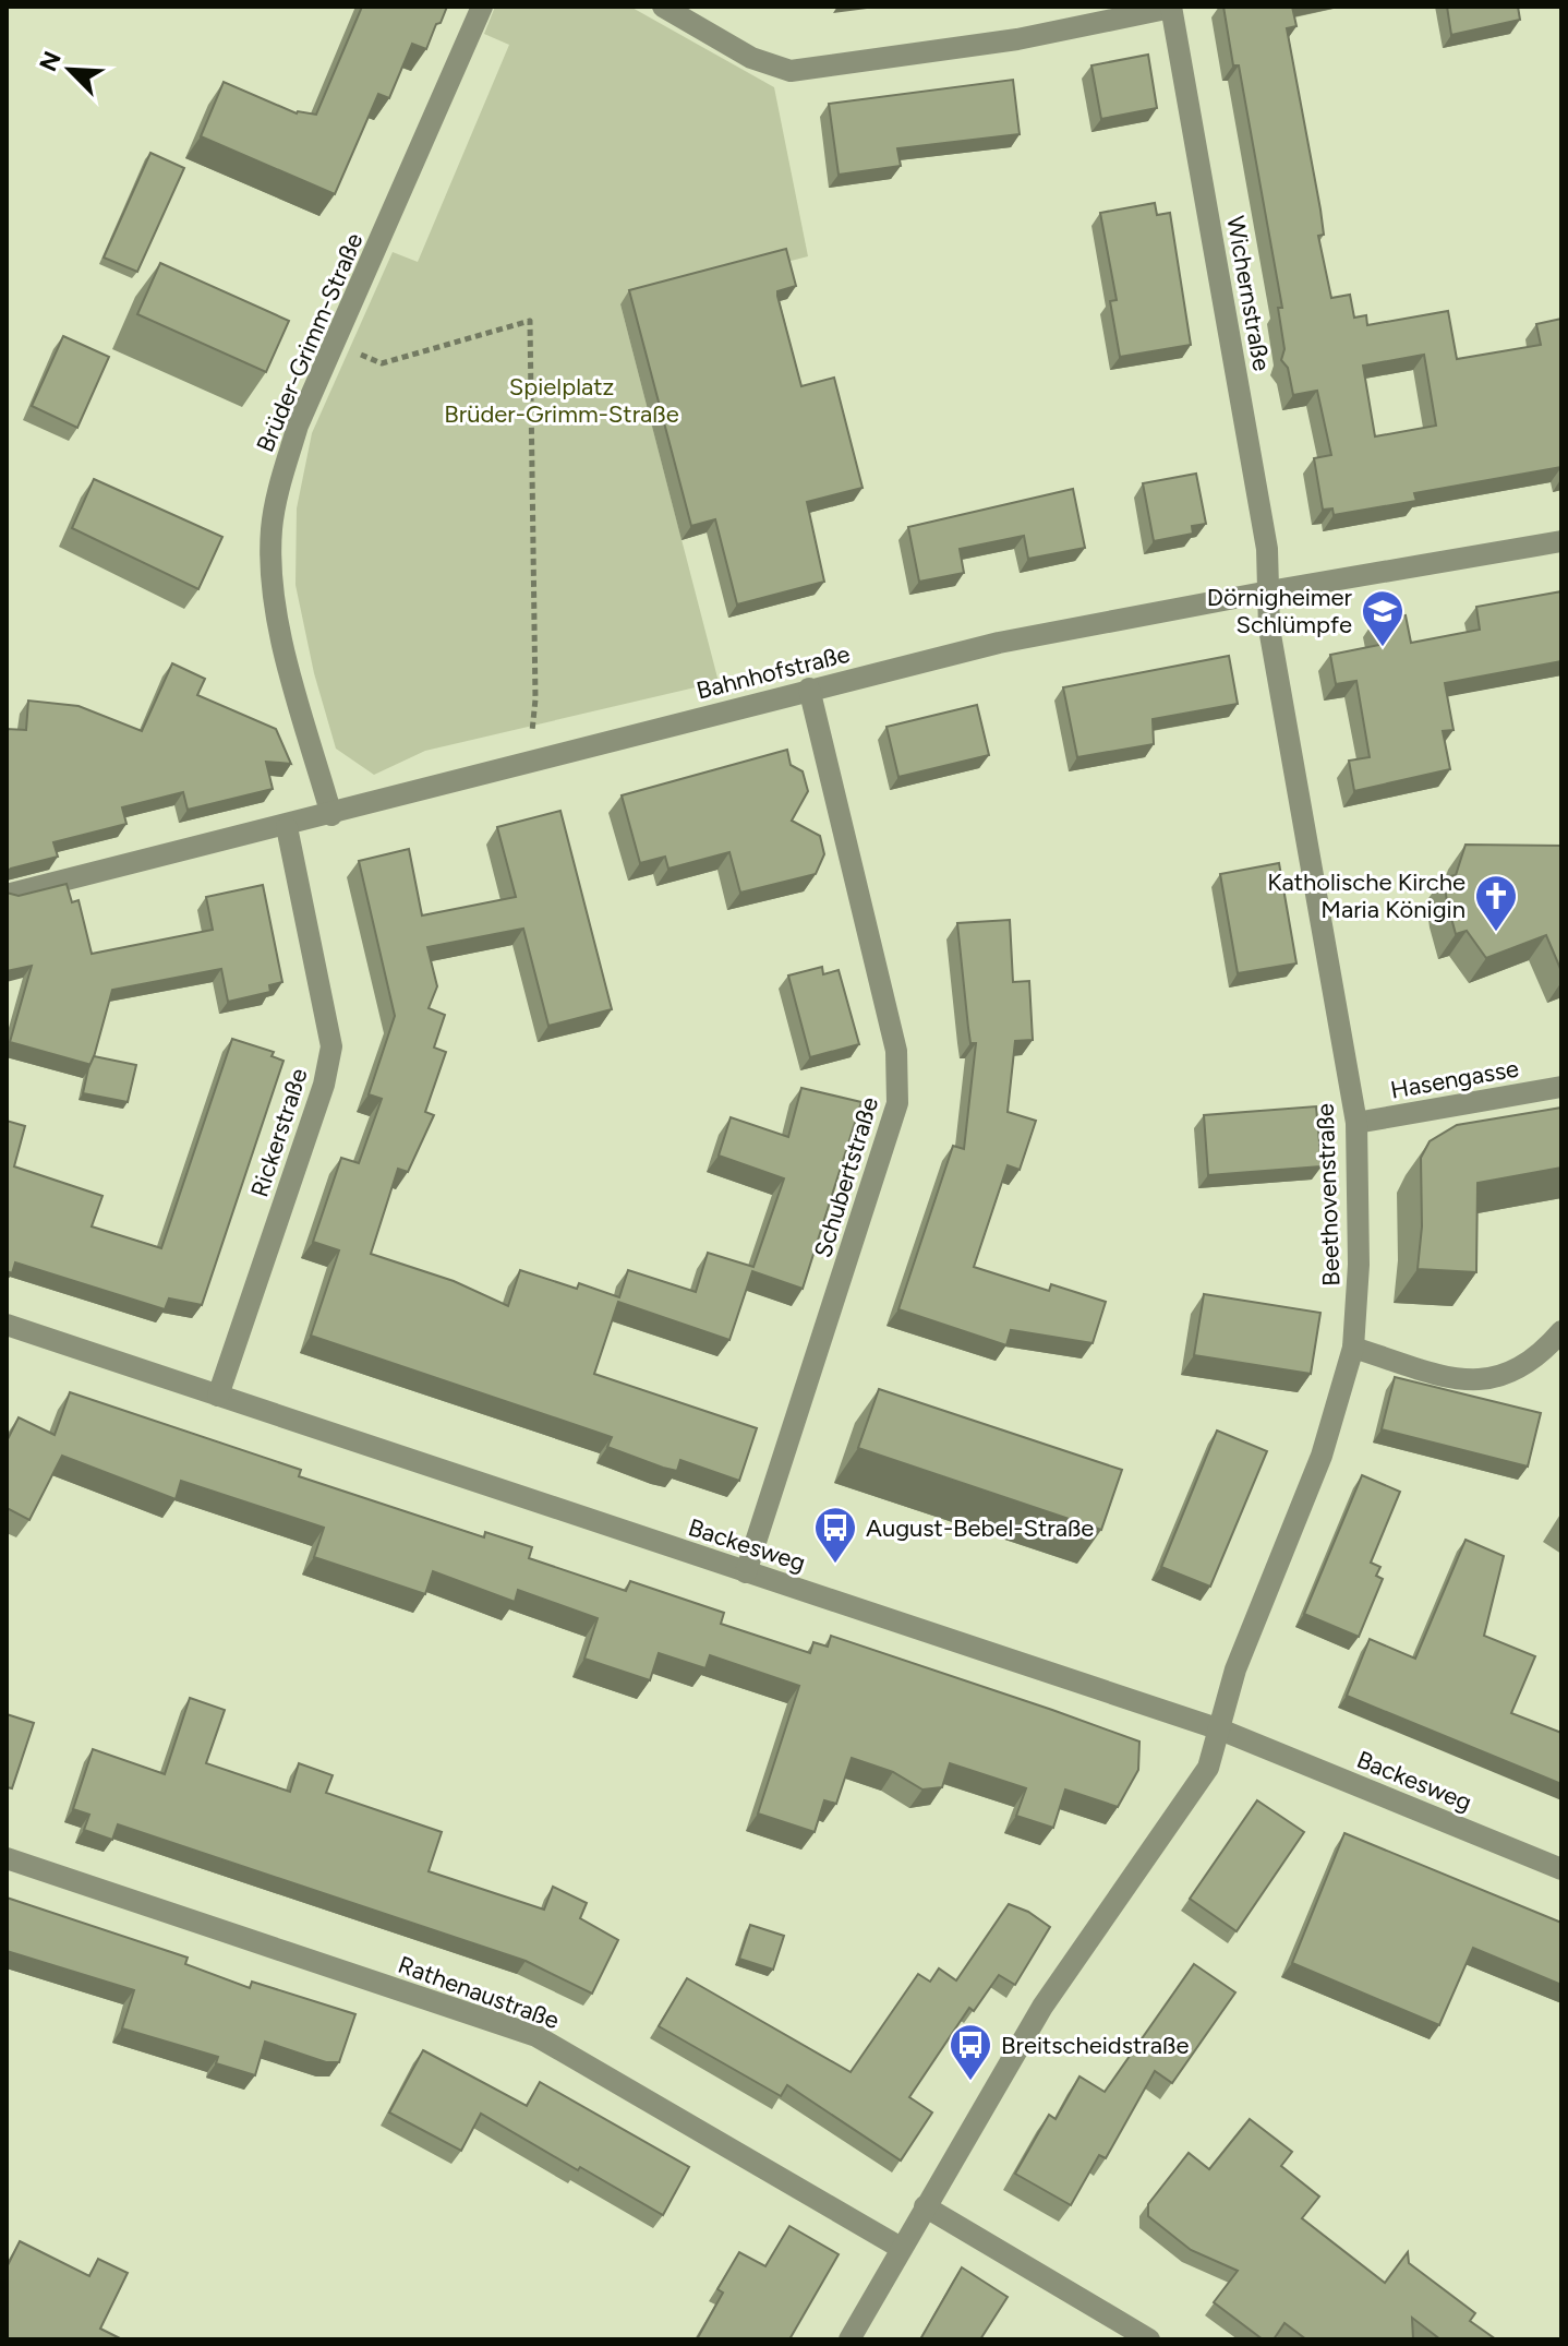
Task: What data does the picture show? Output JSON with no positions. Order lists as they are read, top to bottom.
{
  "streets": {
    "street": [
      "Wichernstraße",
      "Brüder-Grimm-Straße",
      "Bahnhofstraße",
      "Hasengasse",
      "Rickerstraße",
      "Schubertstraße",
      "Beethovenstraße",
      "Backesweg",
      "Rathenaustraße"
    ]
  },
  "crossings": [
    ["Wichernstraße", "Bahnhofstraße"],
    ["Wichernstraße", "Beethovenstraße"],
    ["Brüder-Grimm-Straße", "Bahnhofstraße"],
    ["Bahnhofstraße", "Rickerstraße"],
    ["Bahnhofstraße", "Schubertstraße"],
    ["Bahnhofstraße", "Beethovenstraße"],
    ["Hasengasse", "Beethovenstraße"],
    ["Rickerstraße", "Backesweg"],
    ["Schubertstraße", "Backesweg"],
    ["Beethovenstraße", "Backesweg"]
  ],
  "parks": ["Spielplatz Brüder-Grimm-Straße"],
  "places": {
    "school or university": ["Dörnigheimer Schlümpfe"],
    "church": ["Katholische Kirche Maria Königin"],
    "bus stop": ["August-Bebel-Straße", "Breitscheidstraße"]
  },
  "north": "top left"
}
